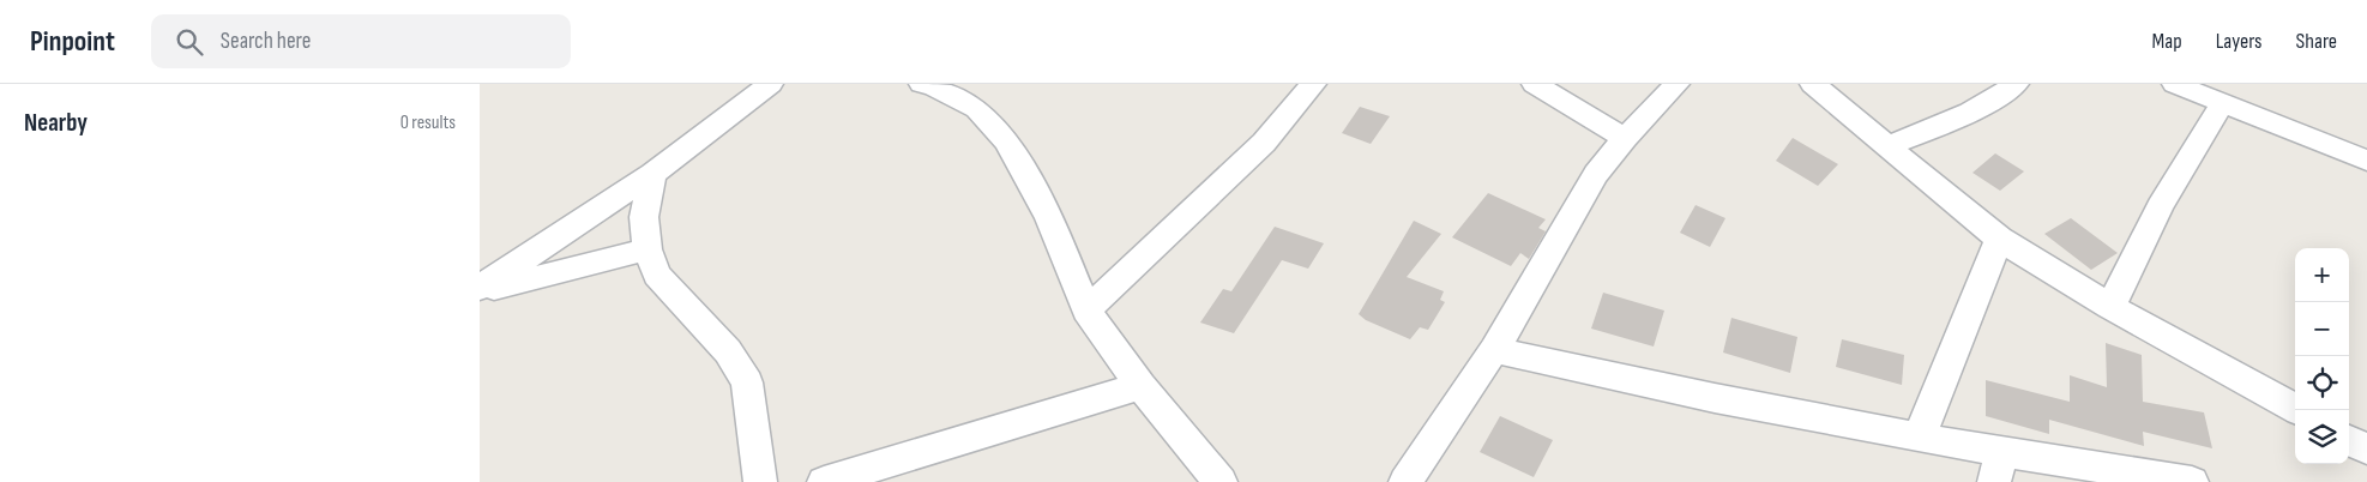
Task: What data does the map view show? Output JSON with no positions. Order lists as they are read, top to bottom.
{
  "page": {
    "header": "Pinpoint",
    "search": "Search here",
    "nav": ["Map", "Layers", "Share"],
    "heading": ["Nearby", "0 results"],
    "map_buttons": ["+", "−"]
  }
}
